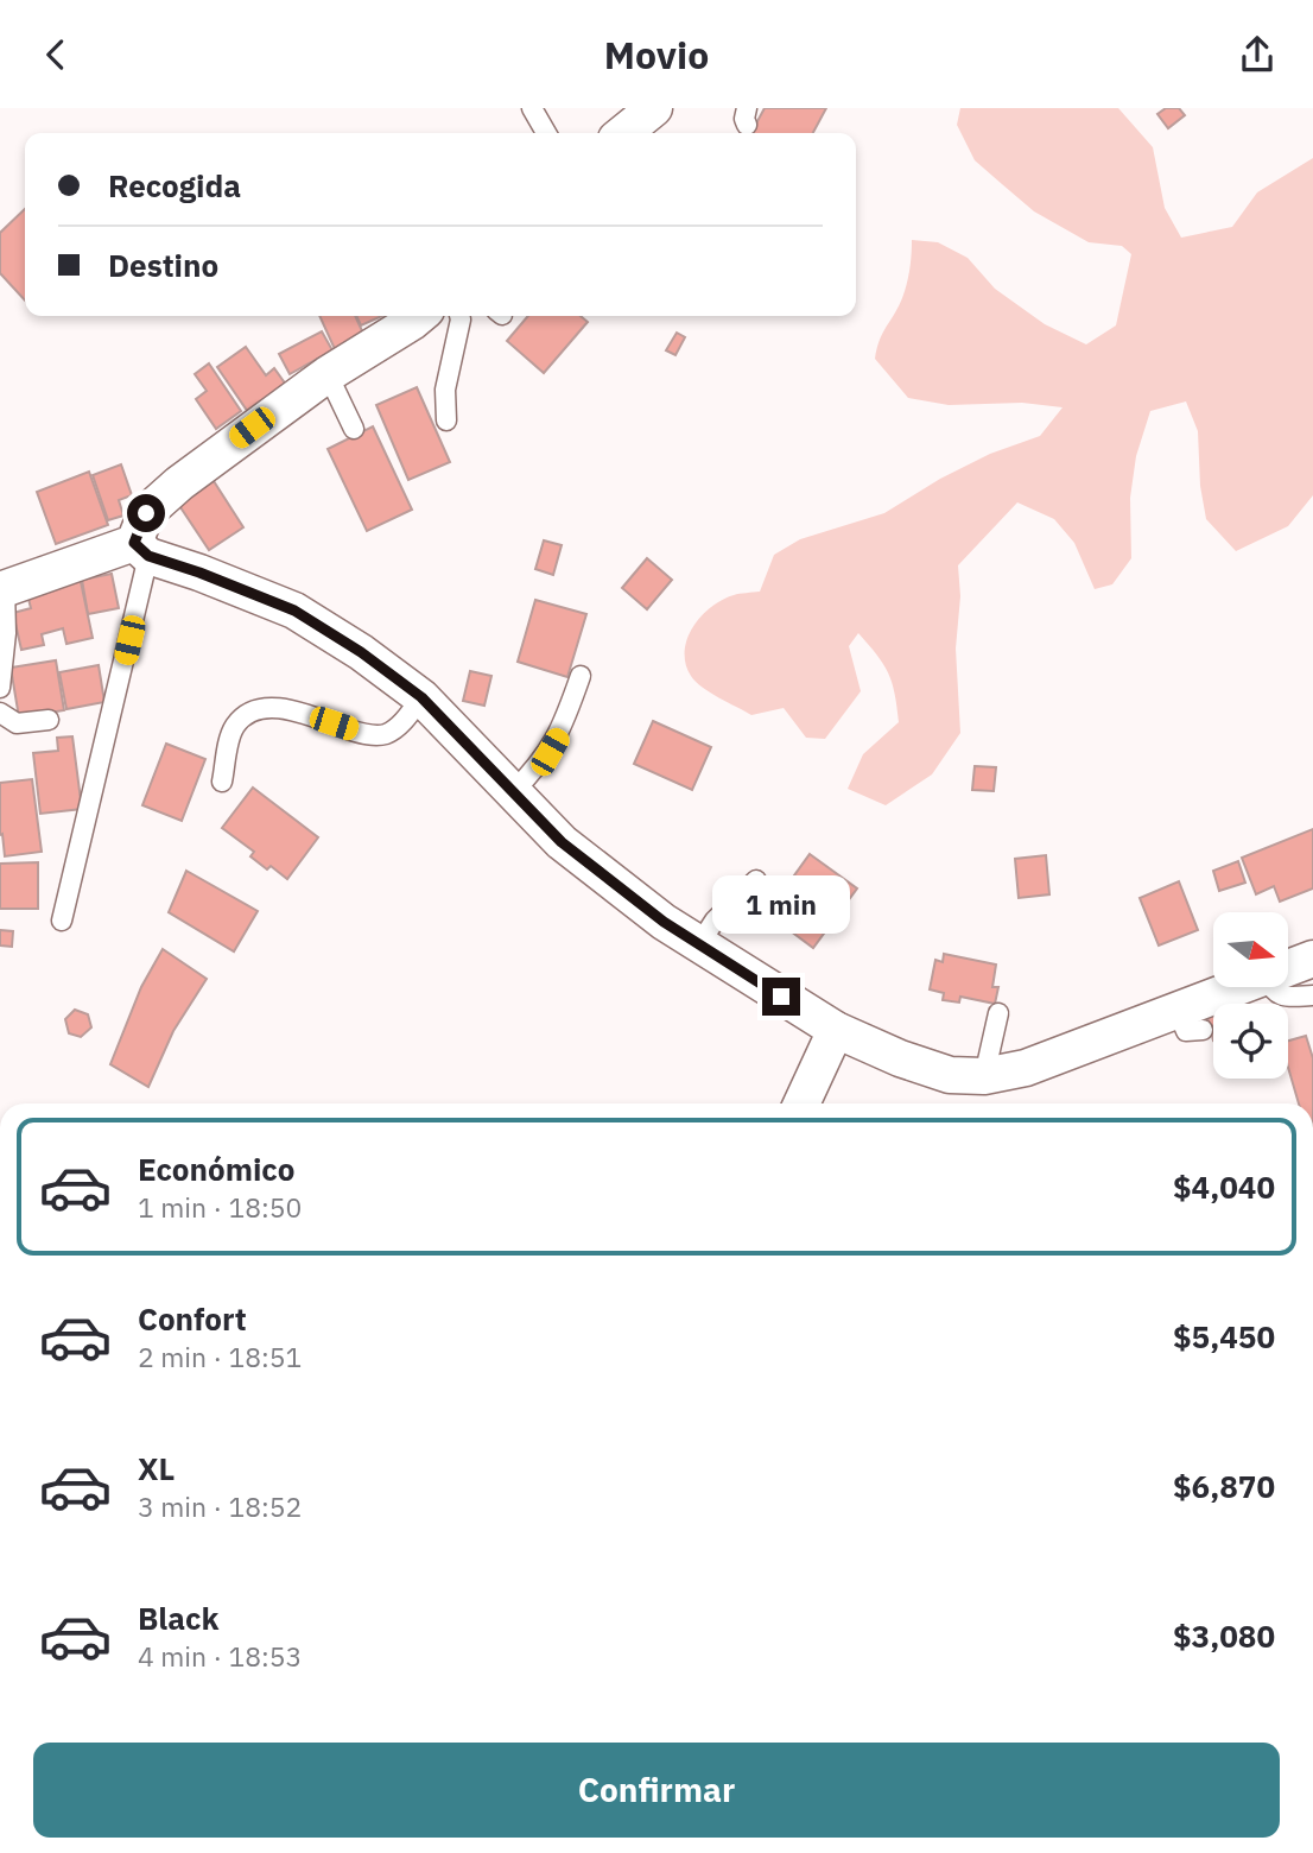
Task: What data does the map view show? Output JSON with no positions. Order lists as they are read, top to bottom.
{
  "north": "right",
  "page": {
    "header": "Movio",
    "banner": ["Recogida", "Destino"],
    "bubble": "1 min",
    "list": [
      {
        "name": "Económico",
        "note": "1 min · 18:50",
        "value": "$4,040"
      },
      {
        "name": "Confort",
        "note": "2 min · 18:51",
        "value": "$5,450"
      },
      {
        "name": "XL",
        "note": "3 min · 18:52",
        "value": "$6,870"
      },
      {
        "name": "Black",
        "note": "4 min · 18:53",
        "value": "$3,080"
      }
    ],
    "buttons": "Confirmar"
  }
}
